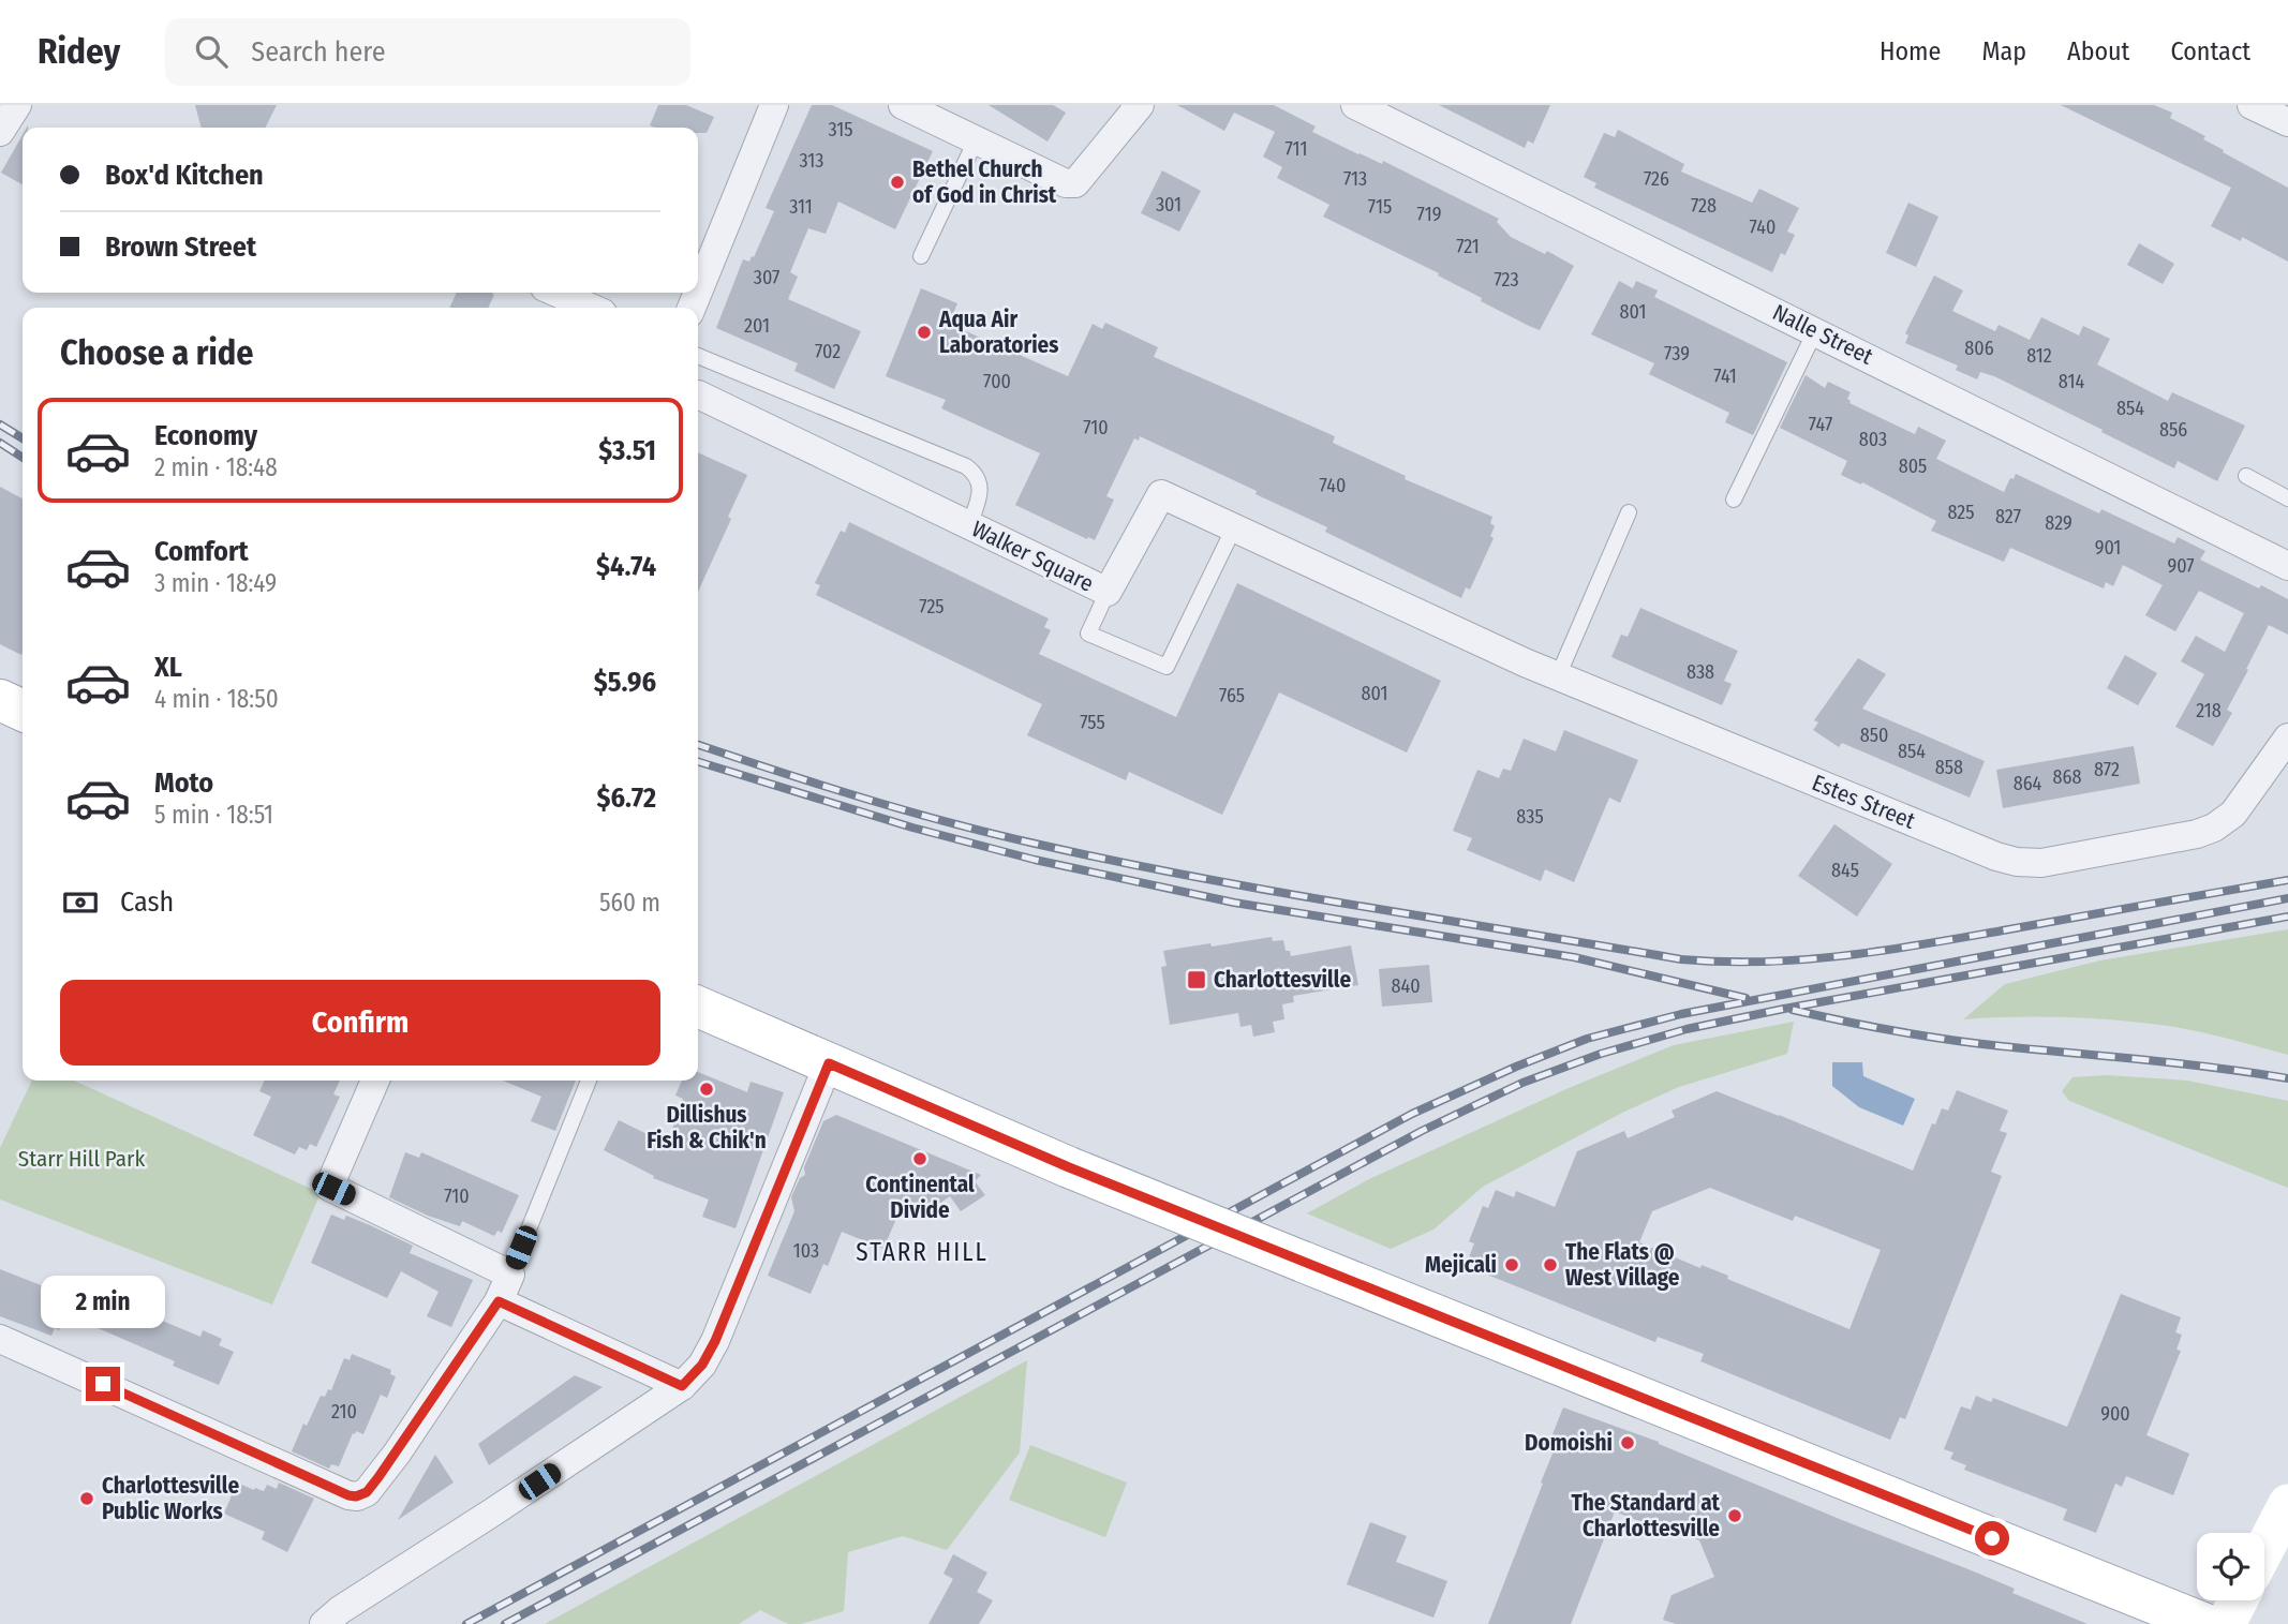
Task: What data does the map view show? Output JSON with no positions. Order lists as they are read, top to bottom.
{
  "streets": {
    "street": ["Nalle Street", "Walker Square", "Estes Street"]
  },
  "crossings": [
    ["Walker Square", "Estes Street"]
  ],
  "districts": ["STARR HILL"],
  "parks": ["Starr Hill Park"],
  "places": {
    "other": [
      "Bethel Church of God in Christ",
      "Aqua Air Laboratories",
      "Dillishus Fish & Chik'n",
      "Continental Divide",
      "Mejicali",
      "The Flats @ West Village",
      "Domoishi",
      "Charlottesville Public Works",
      "The Standard at Charlottesville"
    ],
    "transit": ["Charlottesville"]
  },
  "house_numbers": [
    "315",
    "711",
    "313",
    "713",
    "726",
    "301",
    "728",
    "311",
    "715",
    "719",
    "740",
    "721",
    "307",
    "723",
    "801",
    "201",
    "806",
    "702",
    "739",
    "812",
    "741",
    "700",
    "814",
    "854",
    "747",
    "710",
    "856",
    "803",
    "805",
    "740",
    "825",
    "827",
    "829",
    "901",
    "907",
    "725",
    "838",
    "801",
    "765",
    "218",
    "755",
    "850",
    "854",
    "858",
    "872",
    "868",
    "864",
    "835",
    "845",
    "840",
    "710",
    "103",
    "210",
    "900"
  ],
  "page": {
    "header": "Ridey",
    "search": "Search here",
    "nav": [
      "Home",
      "Map",
      "About",
      "Contact"
    ],
    "banner": ["Box'd Kitchen", "Brown Street"],
    "heading": "Choose a ride",
    "list": [
      {
        "name": "Economy",
        "note": "2 min · 18:48",
        "value": "$3.51"
      },
      {
        "name": "Comfort",
        "note": "3 min · 18:49",
        "value": "$4.74"
      },
      {
        "name": "XL",
        "note": "4 min · 18:50",
        "value": "$5.96"
      },
      {
        "name": "Moto",
        "note": "5 min · 18:51",
        "value": "$6.72"
      }
    ],
    "pay": ["Cash", "560 m"],
    "buttons": "Confirm",
    "bubble": "2 min"
  }
}
